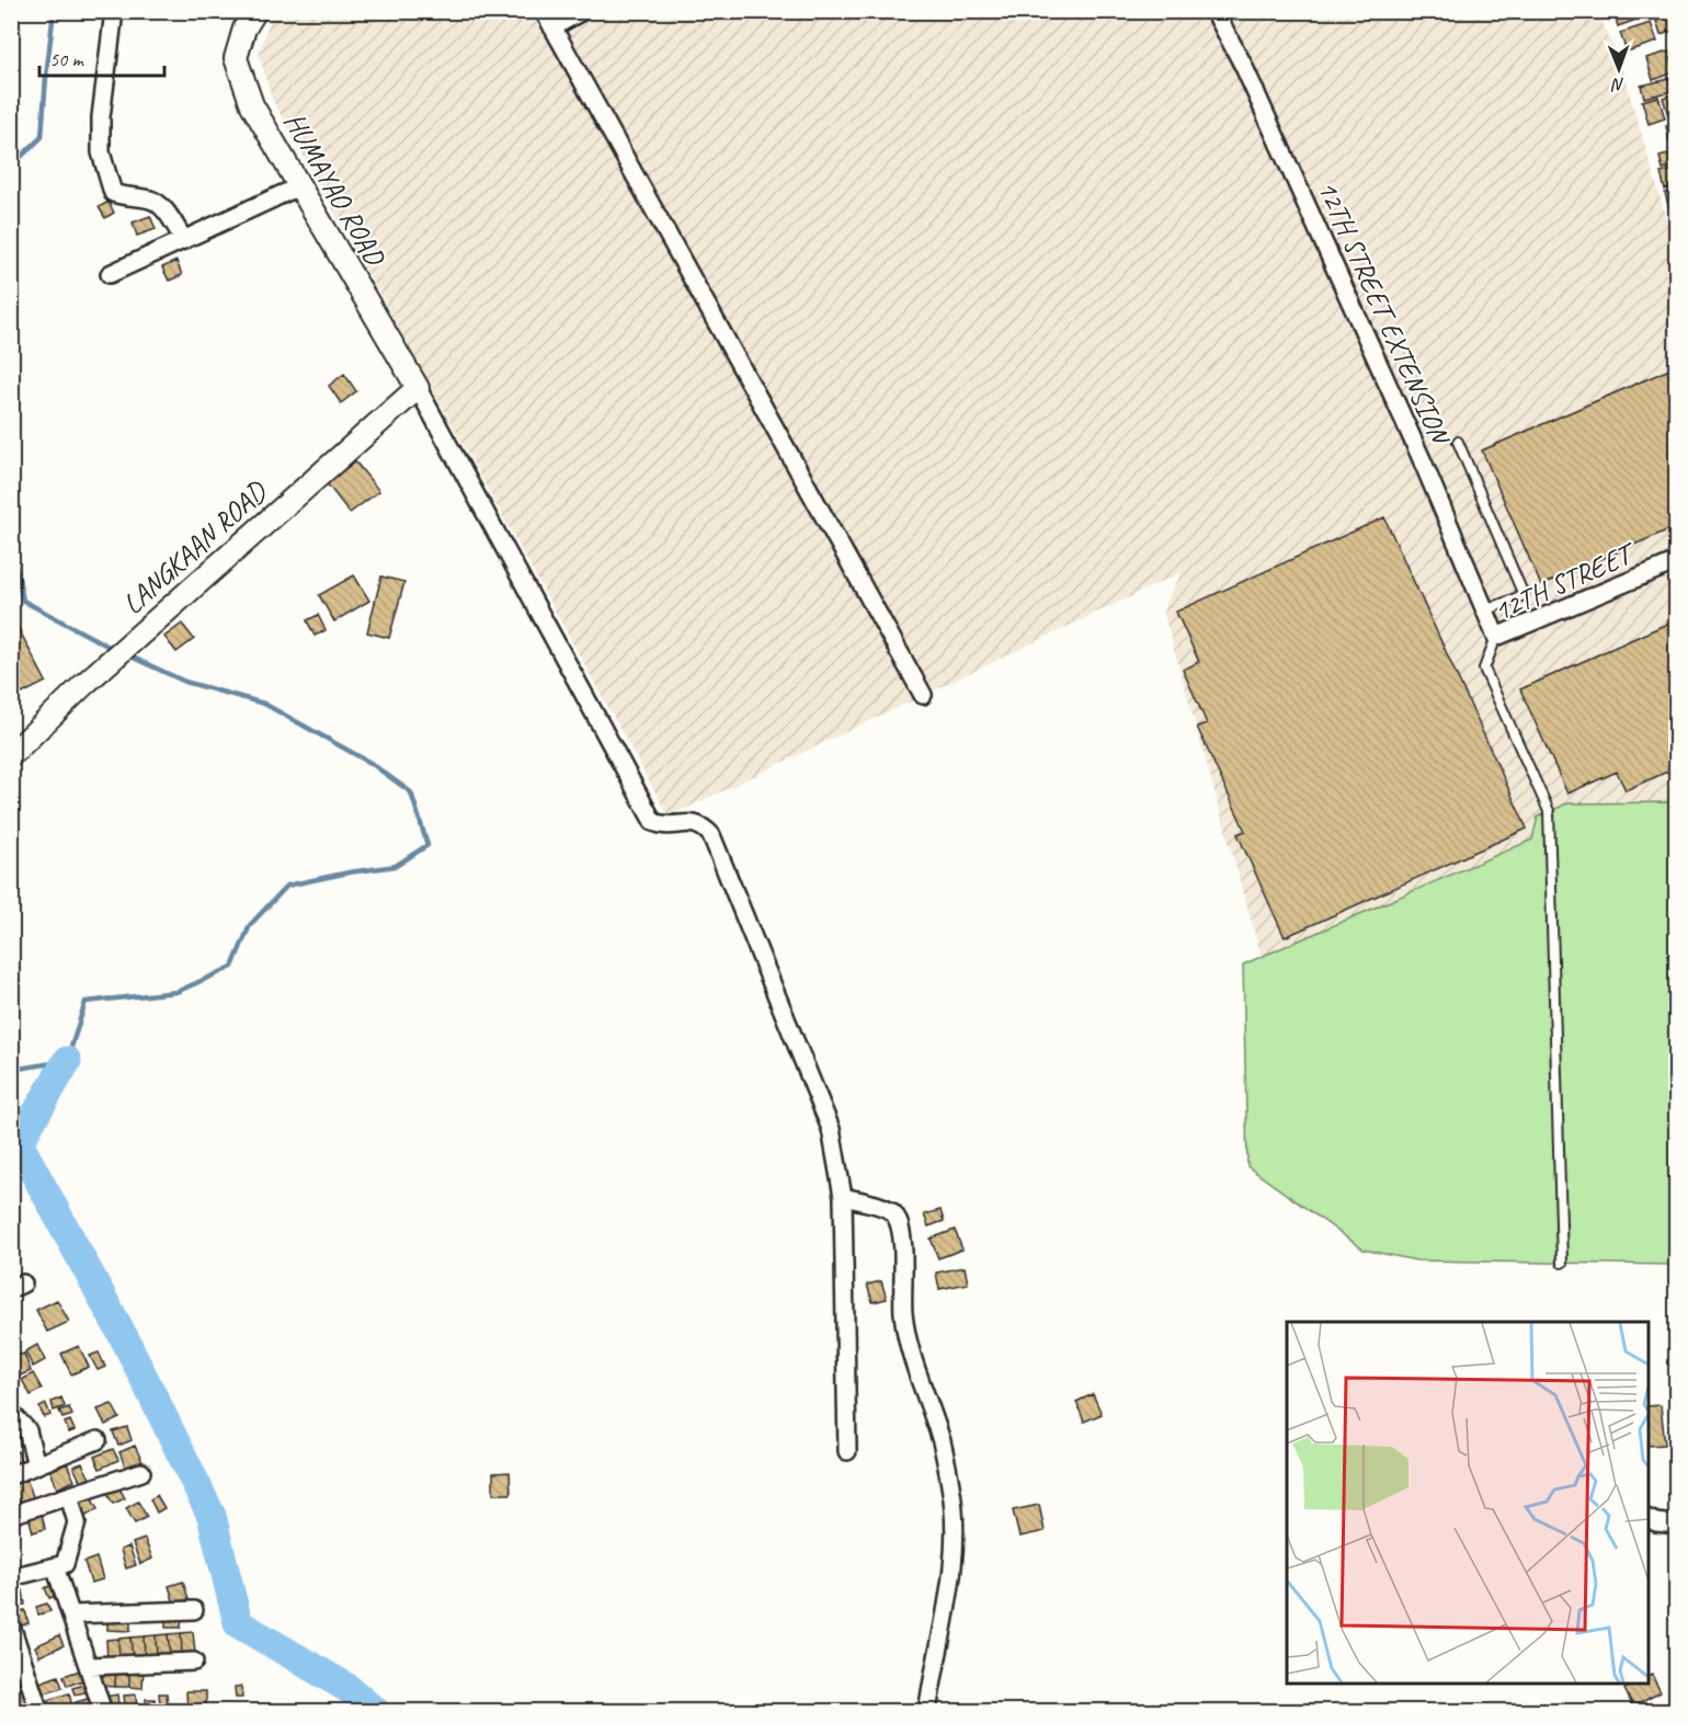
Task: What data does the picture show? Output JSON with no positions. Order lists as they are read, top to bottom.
{
  "streets": {
    "street": [
      "HUMAYAO ROAD",
      "12TH STREET EXTENSION",
      "LANGKAAN ROAD",
      "12TH STREET"
    ]
  },
  "crossings": [
    ["HUMAYAO ROAD", "LANGKAAN ROAD"],
    ["12TH STREET EXTENSION", "12TH STREET"]
  ],
  "scale_bar": "50 m",
  "north": "bottom"
}
